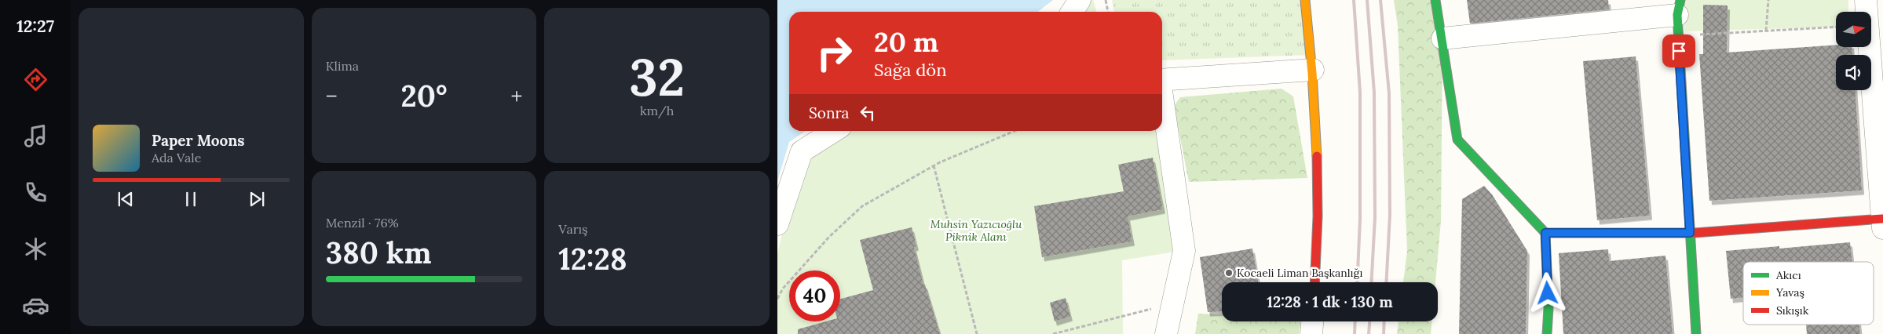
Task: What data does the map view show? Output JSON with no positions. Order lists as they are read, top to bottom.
{
  "parks": ["Muhsin Yazıcıoğlu Piknik Alanı"],
  "places": ["Kocaeli Liman Başkanlığı"],
  "legend": ["Akıcı", "Yavaş", "Sıkışık"],
  "north": "right",
  "page": {
    "tabs": "12:27",
    "tile": [
      "Klima",
      ["32", "km/h"],
      ["Menzil · 76%", "380 km"],
      ["Varış", "12:28"]
    ],
    "turn": ["20 m", "Sağa dön"],
    "heat": ["−", "20°", "+"],
    "then": "Sonra",
    "song": ["Paper Moons", "Ada Vale"],
    "limit": "40",
    "trip": "12:28 · 1 dk · 130 m"
  }
}
